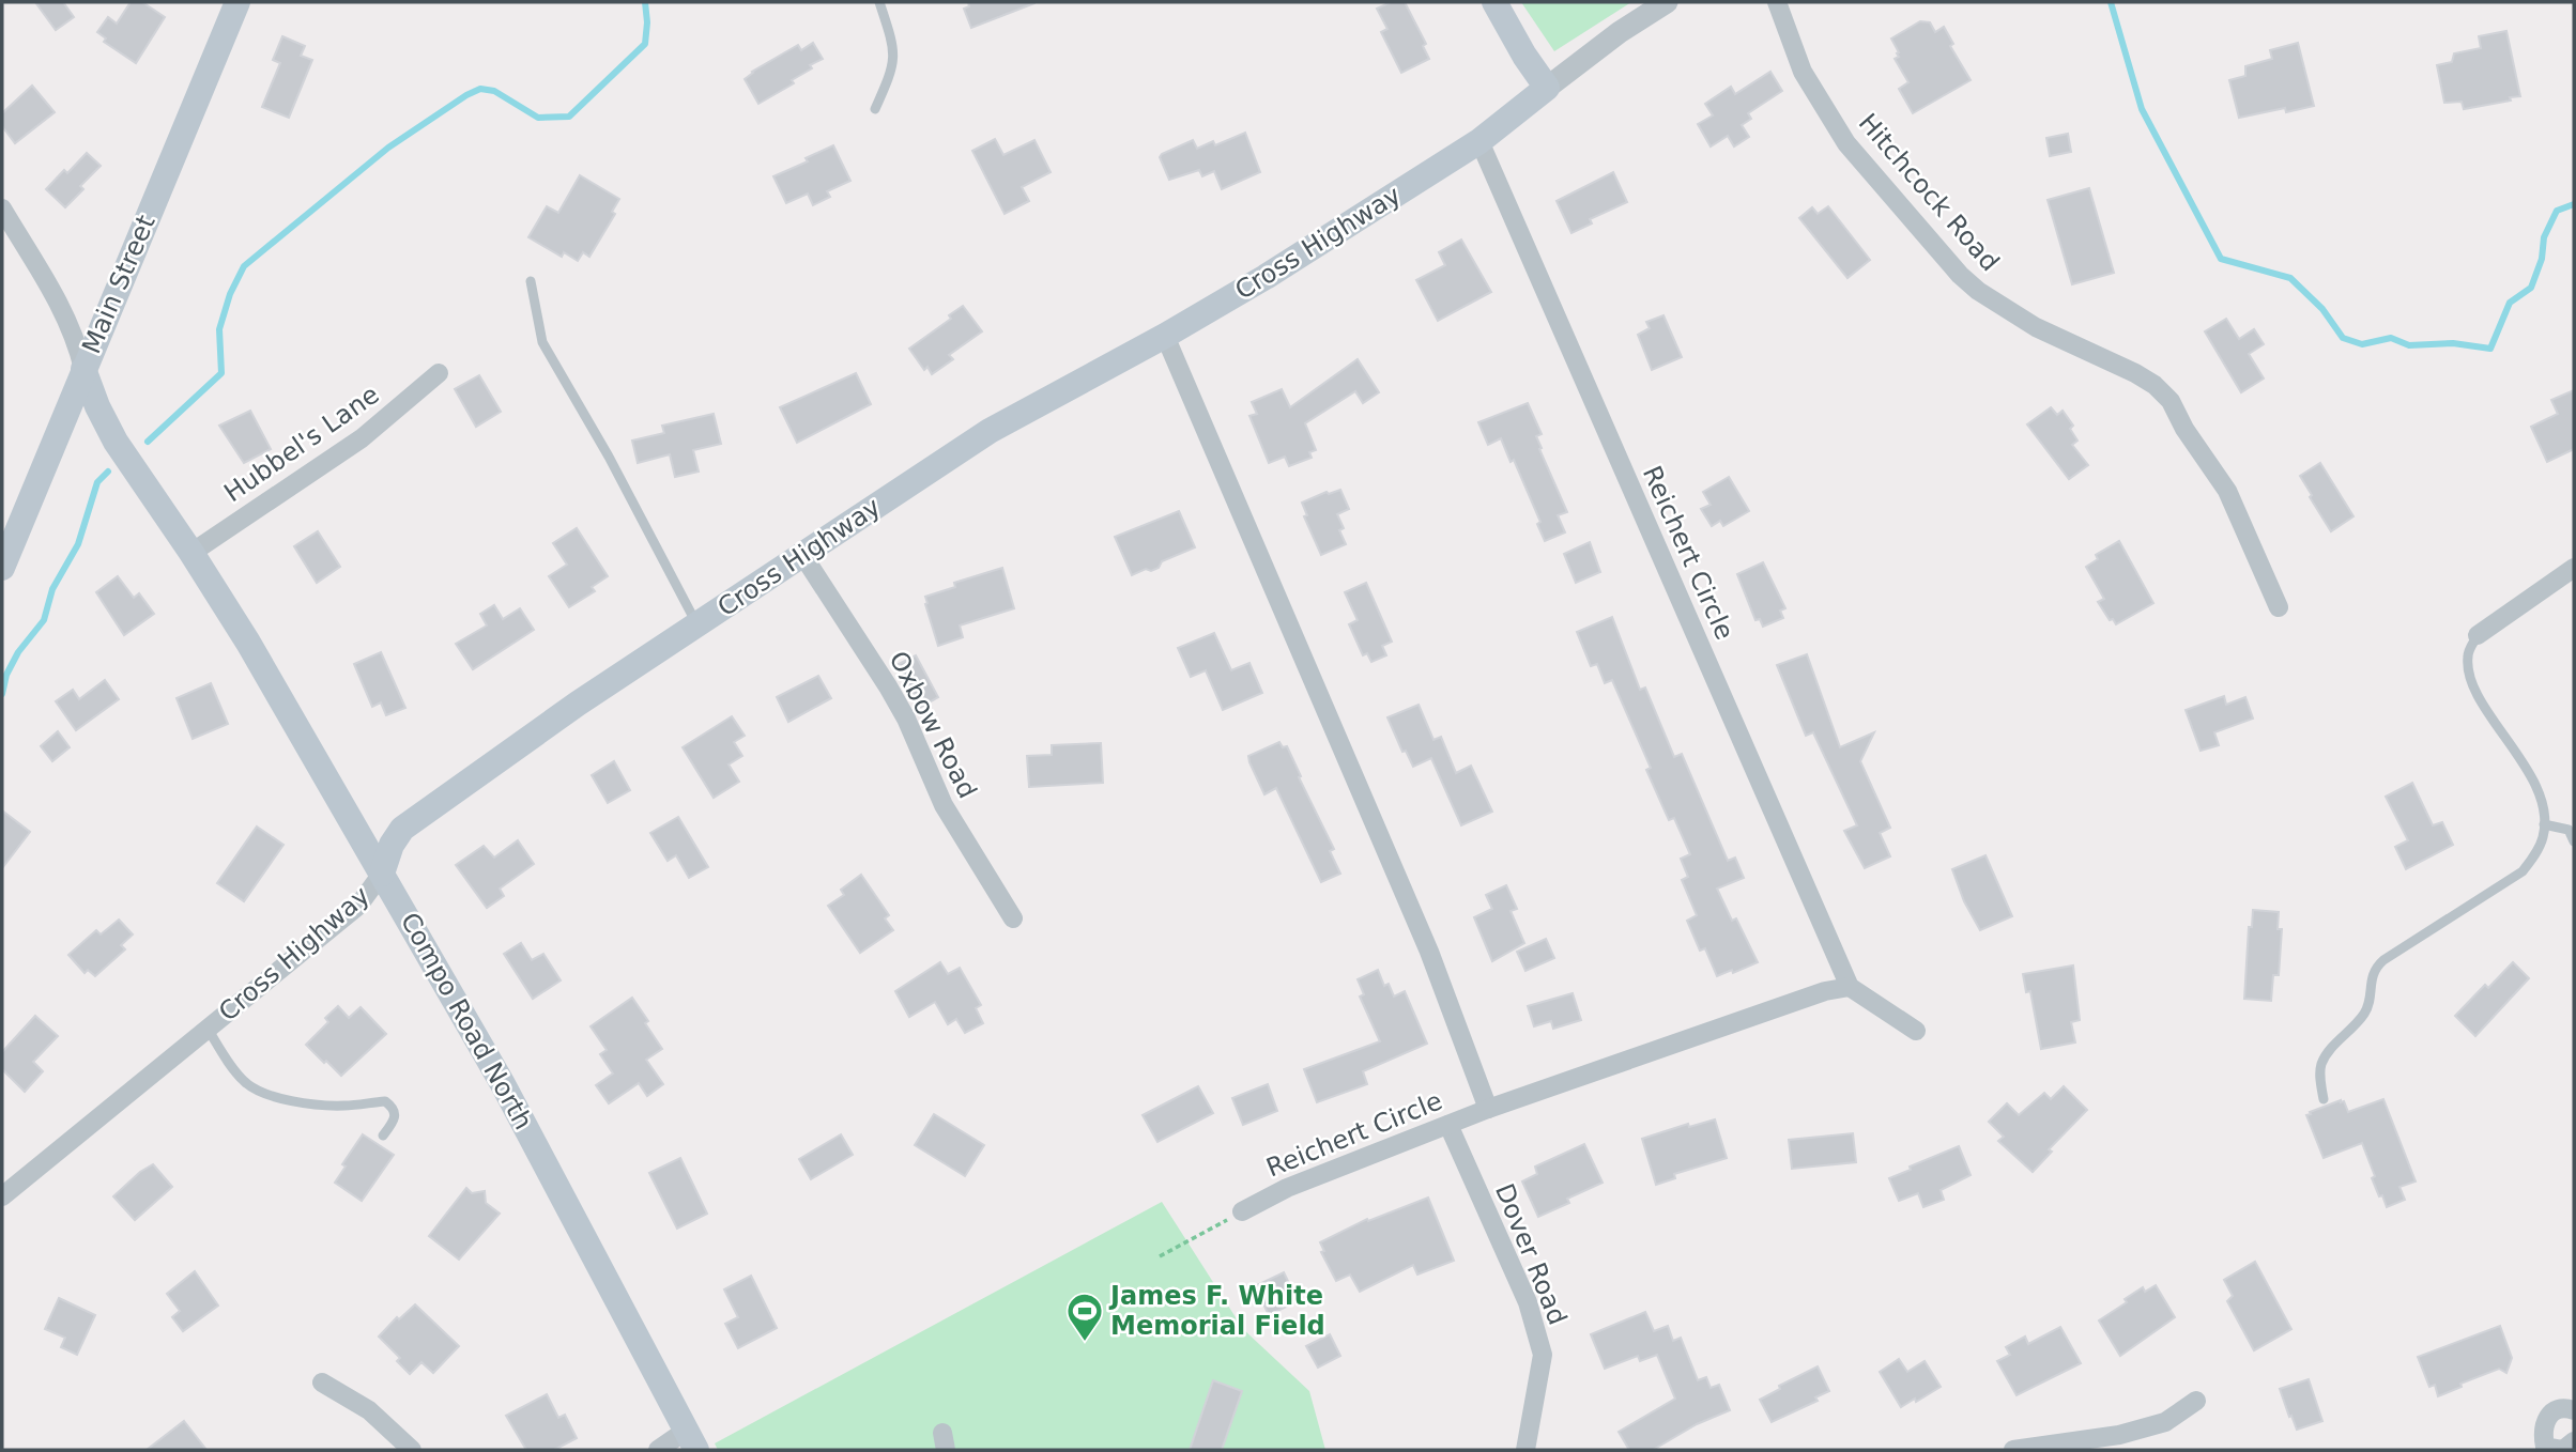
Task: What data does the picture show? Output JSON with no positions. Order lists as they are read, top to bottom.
{
  "streets": {
    "main road": ["Cross Highway", "Main Street", "Compo Road North"],
    "street": [
      "Hitchcock Road",
      "Hubbel's Lane",
      "Reichert Circle",
      "Oxbow Road",
      "Dover Road"
    ]
  },
  "crossings": [
    ["Cross Highway", "Reichert Circle"],
    ["Cross Highway", "Oxbow Road"],
    ["Cross Highway", "Compo Road North"],
    ["Main Street", "Compo Road North"],
    ["Hubbel's Lane", "Compo Road North"],
    ["Reichert Circle", "Dover Road"]
  ],
  "places": {
    "sports": ["James F. White Memorial Field"]
  }
}
